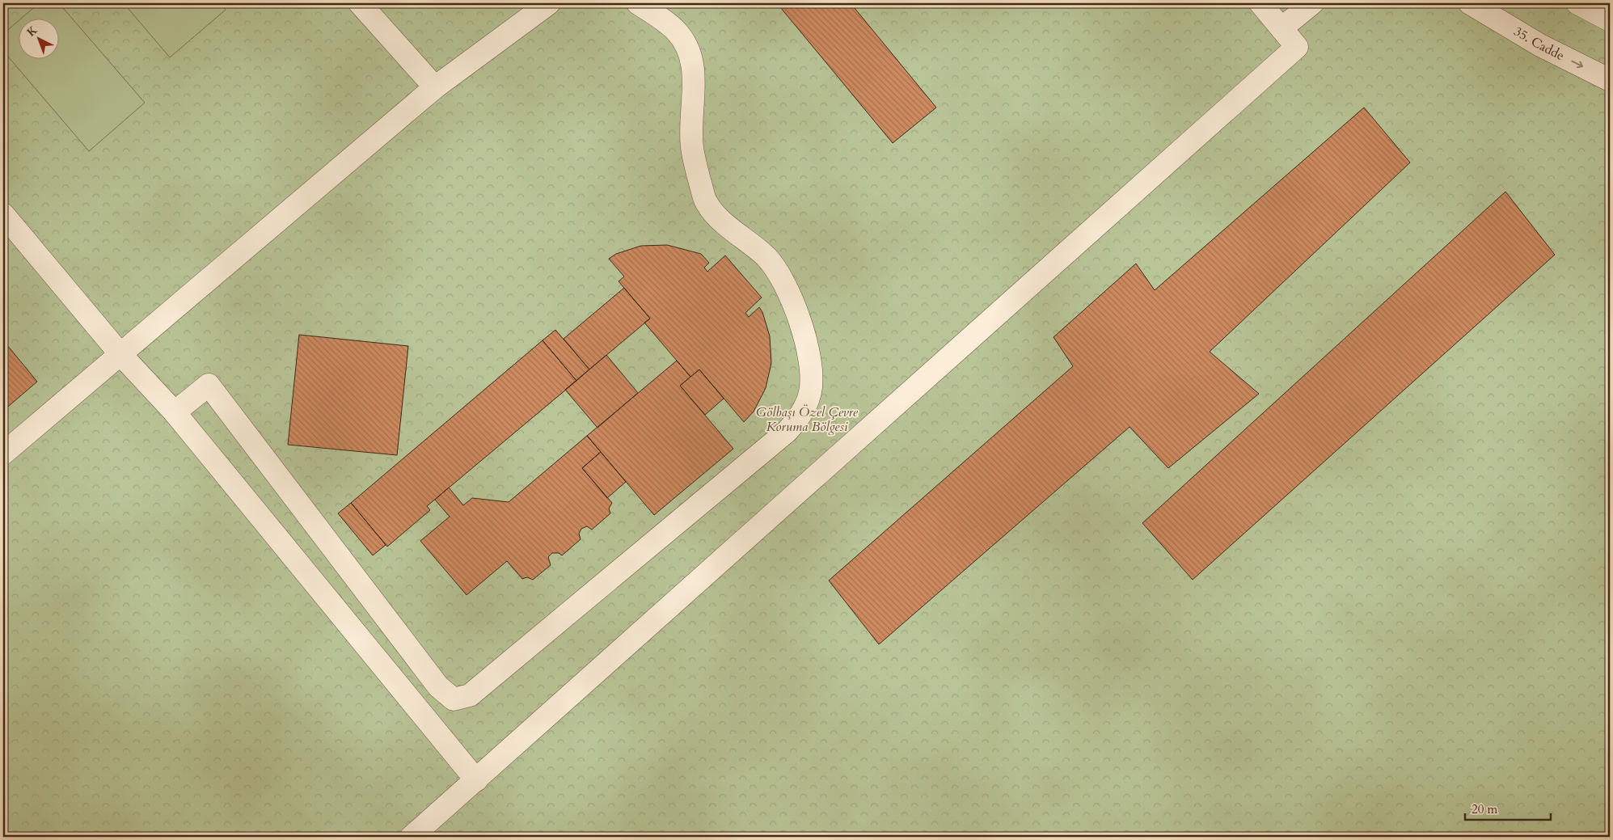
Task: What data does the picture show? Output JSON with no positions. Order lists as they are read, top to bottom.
{
  "streets": {
    "street": ["35. Cadde"]
  },
  "one_way": ["35. Cadde"],
  "parks": ["Gölbaşı Özel Çevre Koruma Bölgesi"],
  "scale_bar": "20 m",
  "north": "top left"
}
